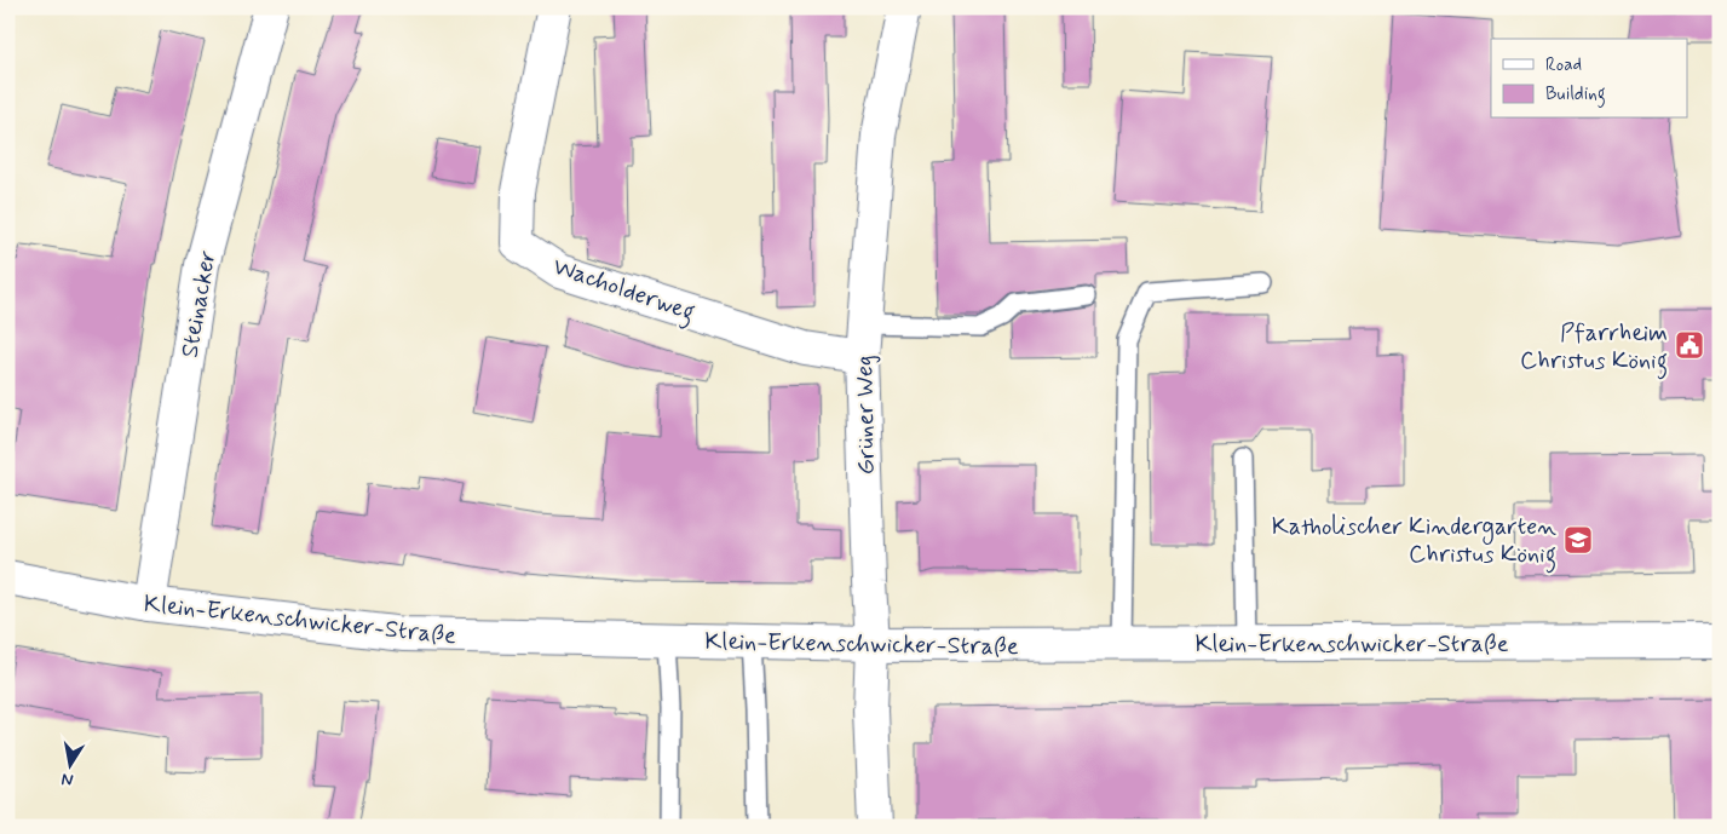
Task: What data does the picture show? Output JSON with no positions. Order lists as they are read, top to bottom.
{
  "streets": {
    "street": [
      "Wacholderweg",
      "Steinacker",
      "Grüner Weg",
      "Klein-Erkenschwicker-Straße"
    ]
  },
  "crossings": [
    ["Wacholderweg", "Grüner Weg"],
    ["Steinacker", "Klein-Erkenschwicker-Straße"],
    ["Grüner Weg", "Klein-Erkenschwicker-Straße"]
  ],
  "places": {
    "public building": ["Pfarrheim Christus König"],
    "school or university": ["Katholischer Kindergarten Christus König"]
  },
  "legend": ["Road", "Building"],
  "north": "bottom"
}
